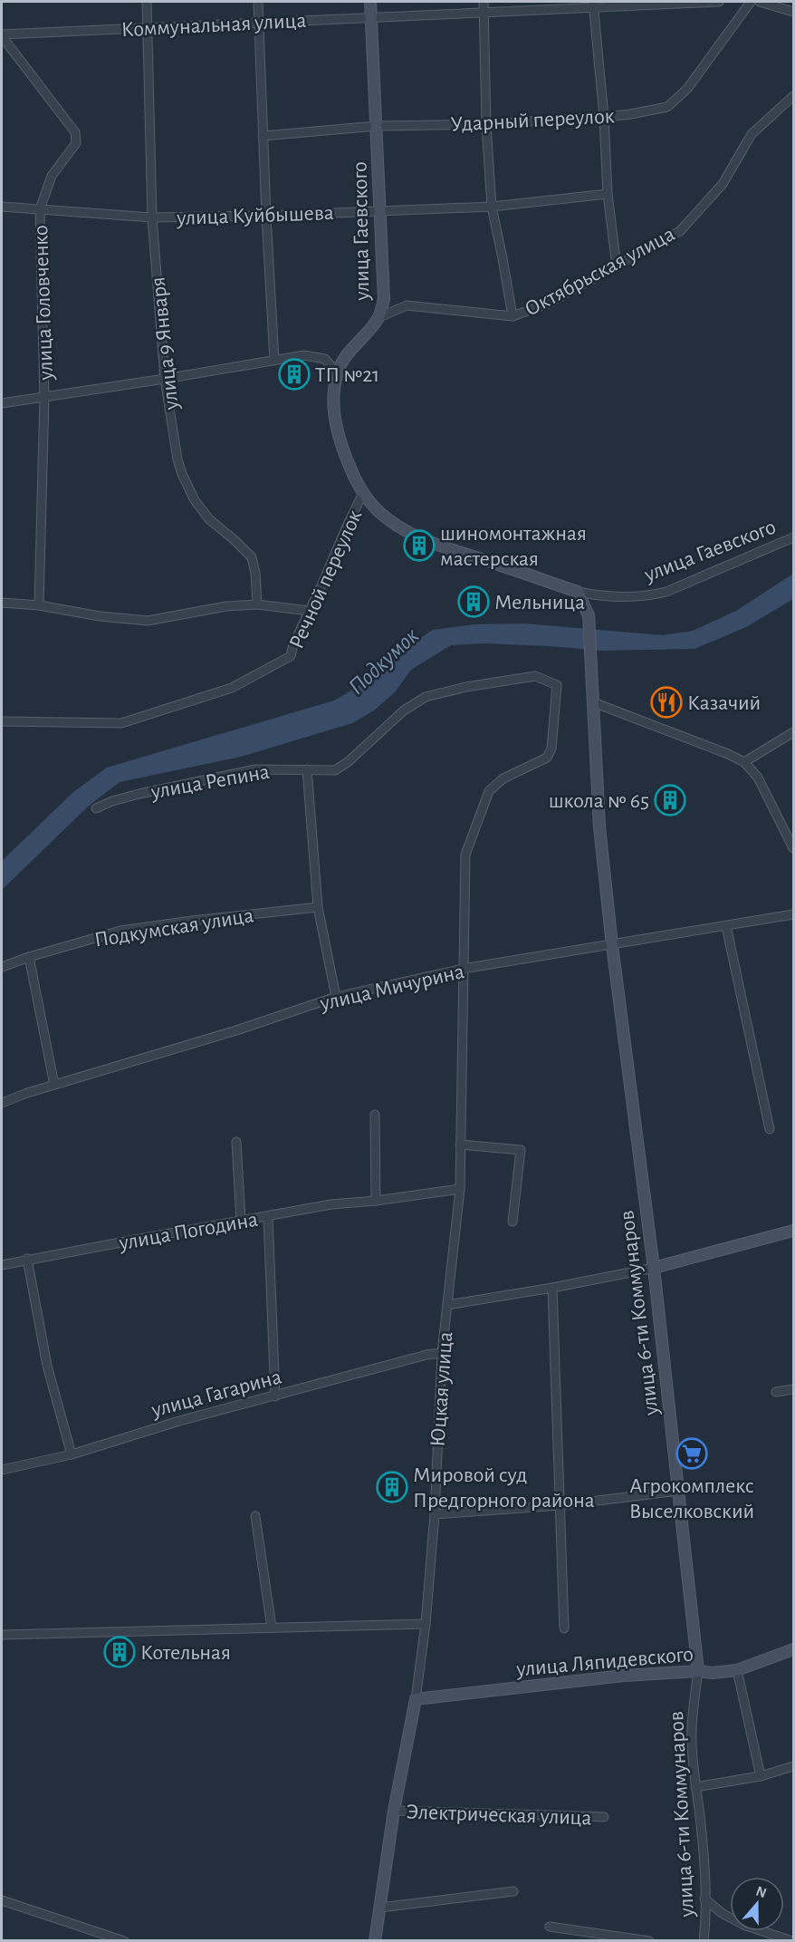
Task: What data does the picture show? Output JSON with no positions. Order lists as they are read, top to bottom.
{
  "streets": {
    "main road": ["улица Гаевского", "улица 6-ти Коммунаров", "улица Ляпидевского"],
    "street": [
      "Коммунальная улица",
      "Ударный переулок",
      "улица Куйбышева",
      "Октябрьская улица",
      "улица Головченко",
      "улица 9 Января",
      "Речной переулок",
      "улица Репина",
      "Подкумская улица",
      "улица Мичурина",
      "улица Погодина",
      "Юцкая улица",
      "улица Гагарина",
      "Электрическая улица"
    ]
  },
  "crossings": [
    ["Коммунальная улица", "улица Гаевского"],
    ["Коммунальная улица", "улица Головченко"],
    ["Коммунальная улица", "улица 9 Января"],
    ["Ударный переулок", "улица Гаевского"],
    ["улица Куйбышева", "улица Гаевского"],
    ["улица Куйбышева", "улица Головченко"],
    ["улица Куйбышева", "улица 9 Января"],
    ["улица Гаевского", "Октябрьская улица"],
    ["улица Гаевского", "Речной переулок"],
    ["улица Гаевского", "улица 6-ти Коммунаров"],
    ["улица Репина", "Юцкая улица"],
    ["улица Мичурина", "улица 6-ти Коммунаров"],
    ["улица Мичурина", "Юцкая улица"],
    ["улица Погодина", "Юцкая улица"],
    ["улица 6-ти Коммунаров", "улица Ляпидевского"],
    ["Юцкая улица", "улица Гагарина"],
    ["Юцкая улица", "улица Ляпидевского"]
  ],
  "water": ["Подкумок"],
  "places": {
    "building": [
      "ТП №21",
      "шиномонтажная мастерская",
      "Мельница",
      "школа № 65",
      "Мировой суд Предгорного района",
      "Котельная"
    ],
    "restaurant": ["Казачий"],
    "supermarket": ["Агрокомплекс Выселковский"]
  },
  "north": "top"
}
